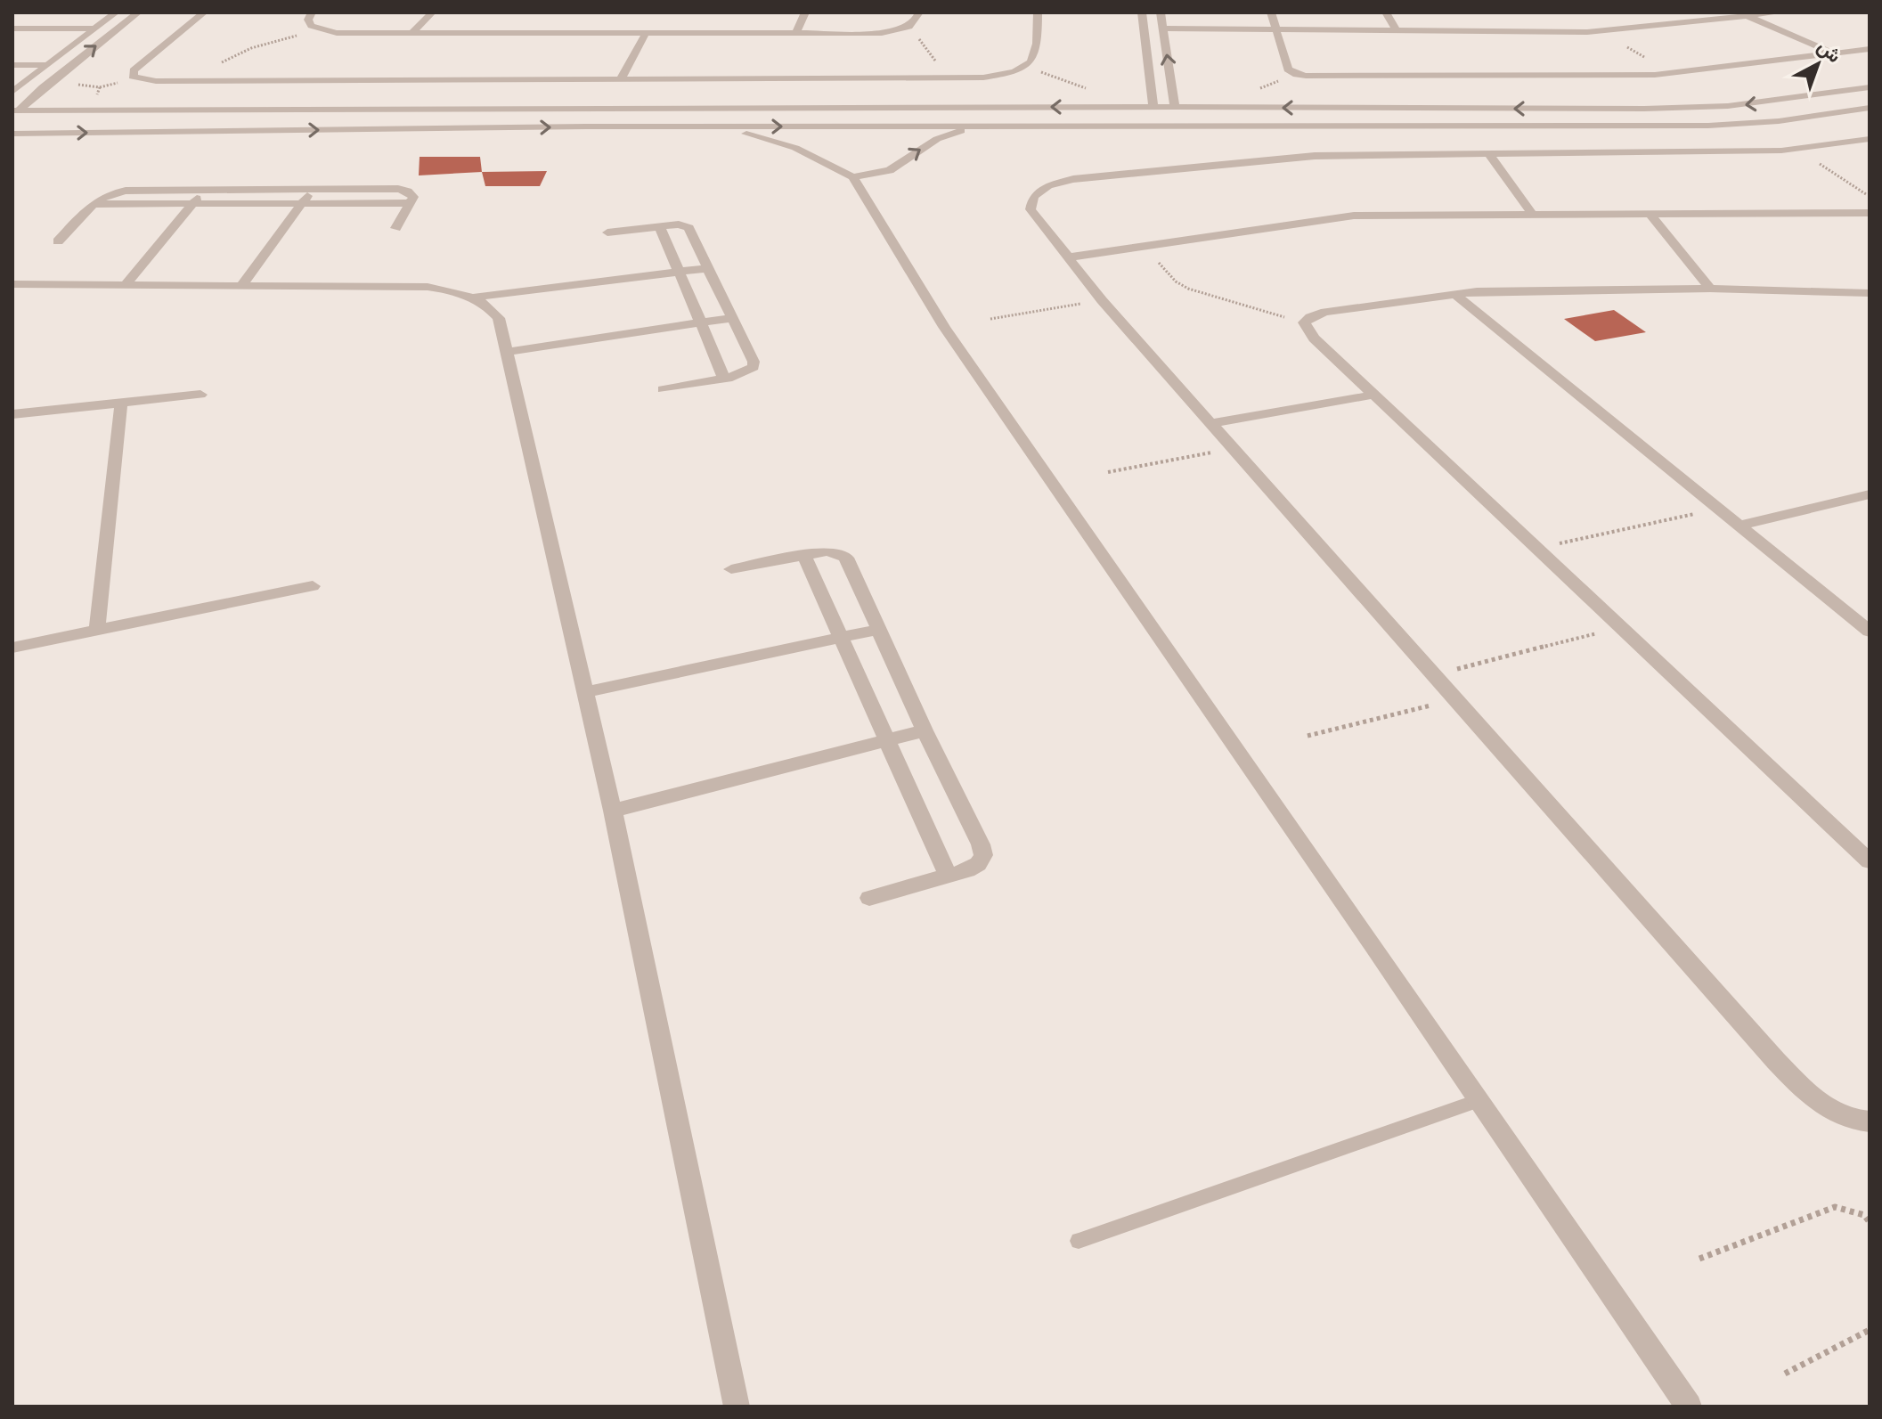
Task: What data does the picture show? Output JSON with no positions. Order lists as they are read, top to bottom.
{
  "north": "top right"
}
